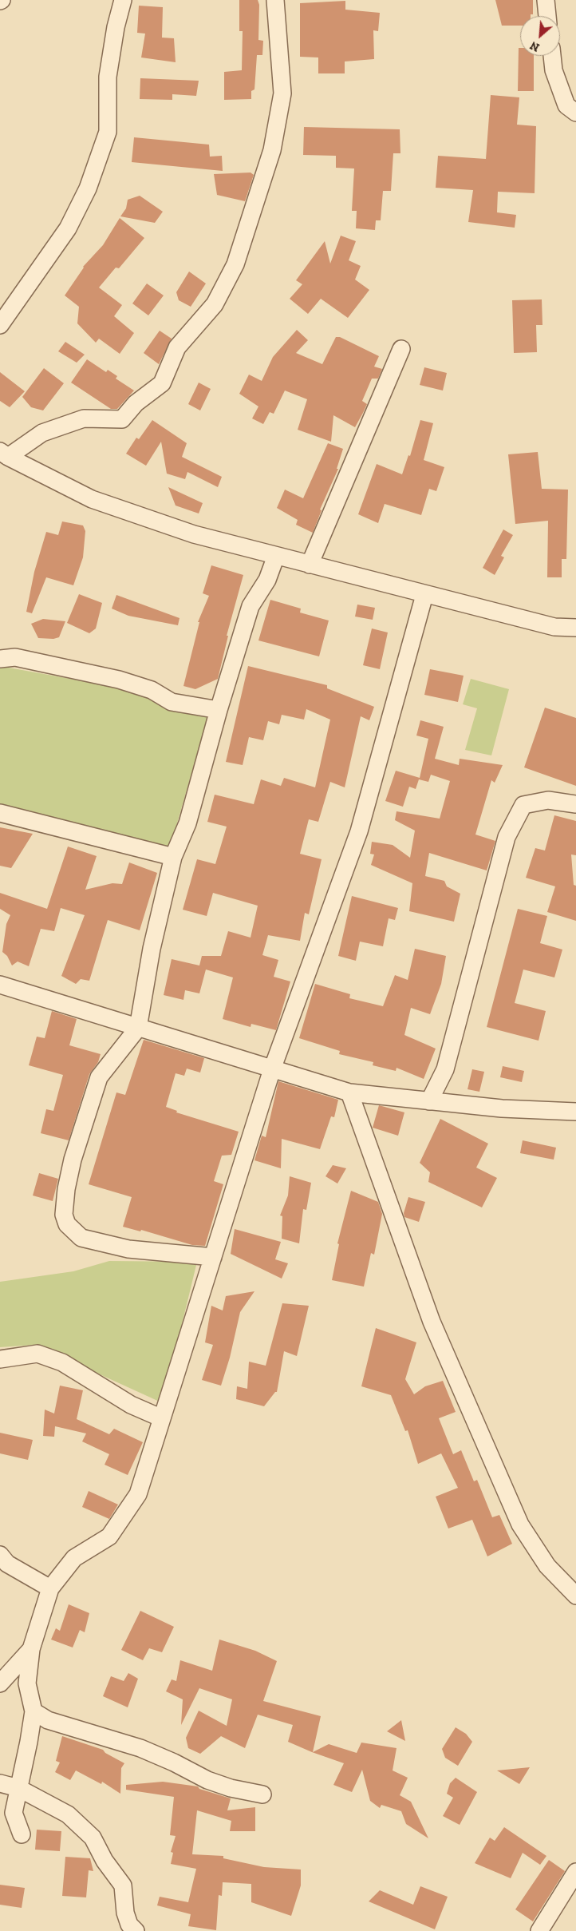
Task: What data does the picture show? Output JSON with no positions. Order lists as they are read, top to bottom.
{
  "north": "bottom left"
}
